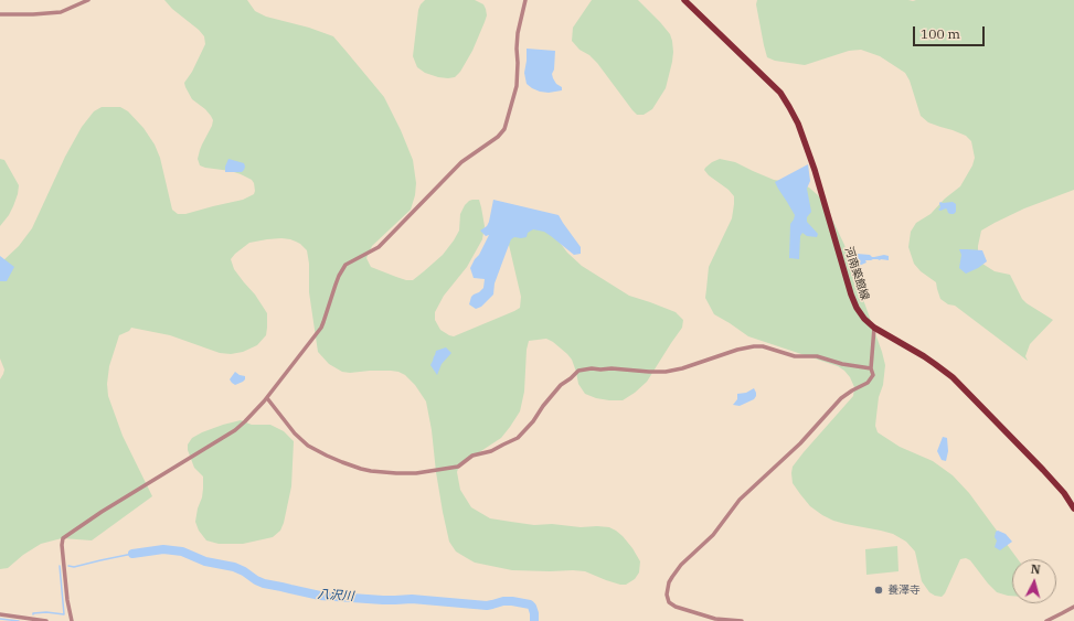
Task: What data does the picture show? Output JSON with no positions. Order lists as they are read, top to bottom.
{
  "streets": {
    "main road": ["河南築館線"]
  },
  "water": ["八沢川"],
  "places": ["養澤寺"],
  "scale_bar": "100 m",
  "north": "top"
}
